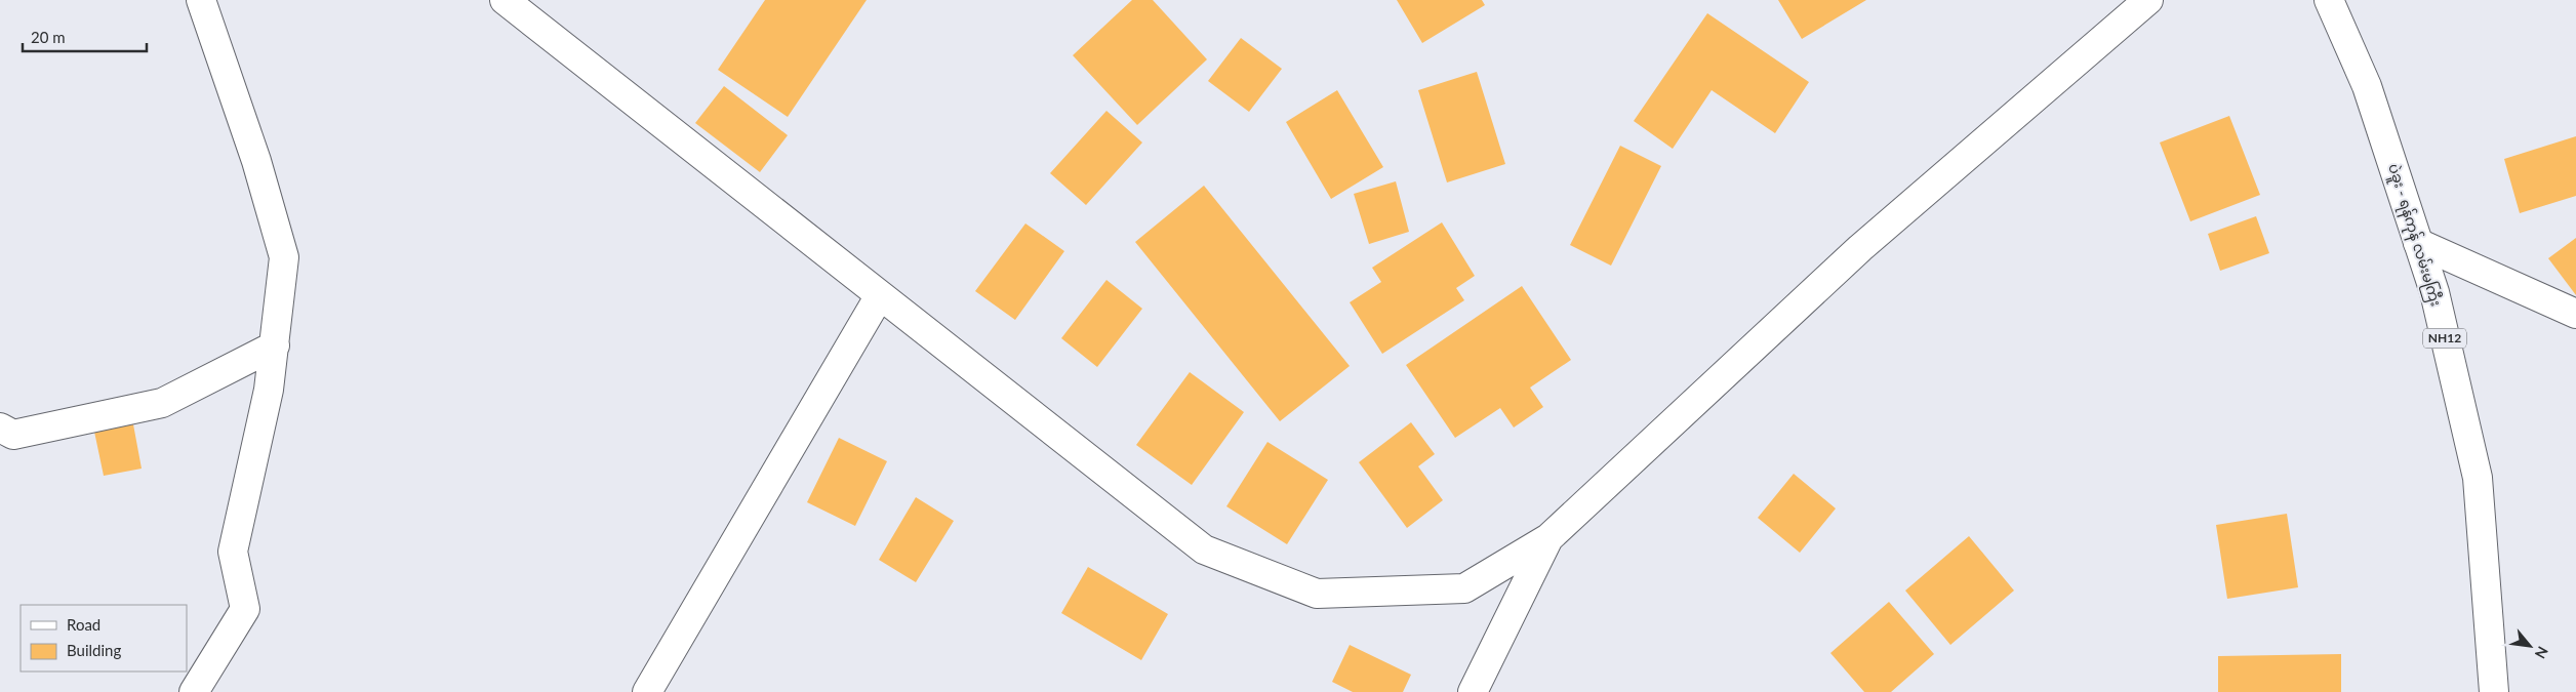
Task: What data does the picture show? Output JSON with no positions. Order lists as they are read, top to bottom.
{
  "streets": {
    "main road": ["ပဲခူး - ရန်ကုန် လမ်းမကြီး", "NH12"]
  },
  "legend": ["Road", "Building"],
  "scale_bar": "20 m",
  "north": "bottom right"
}
